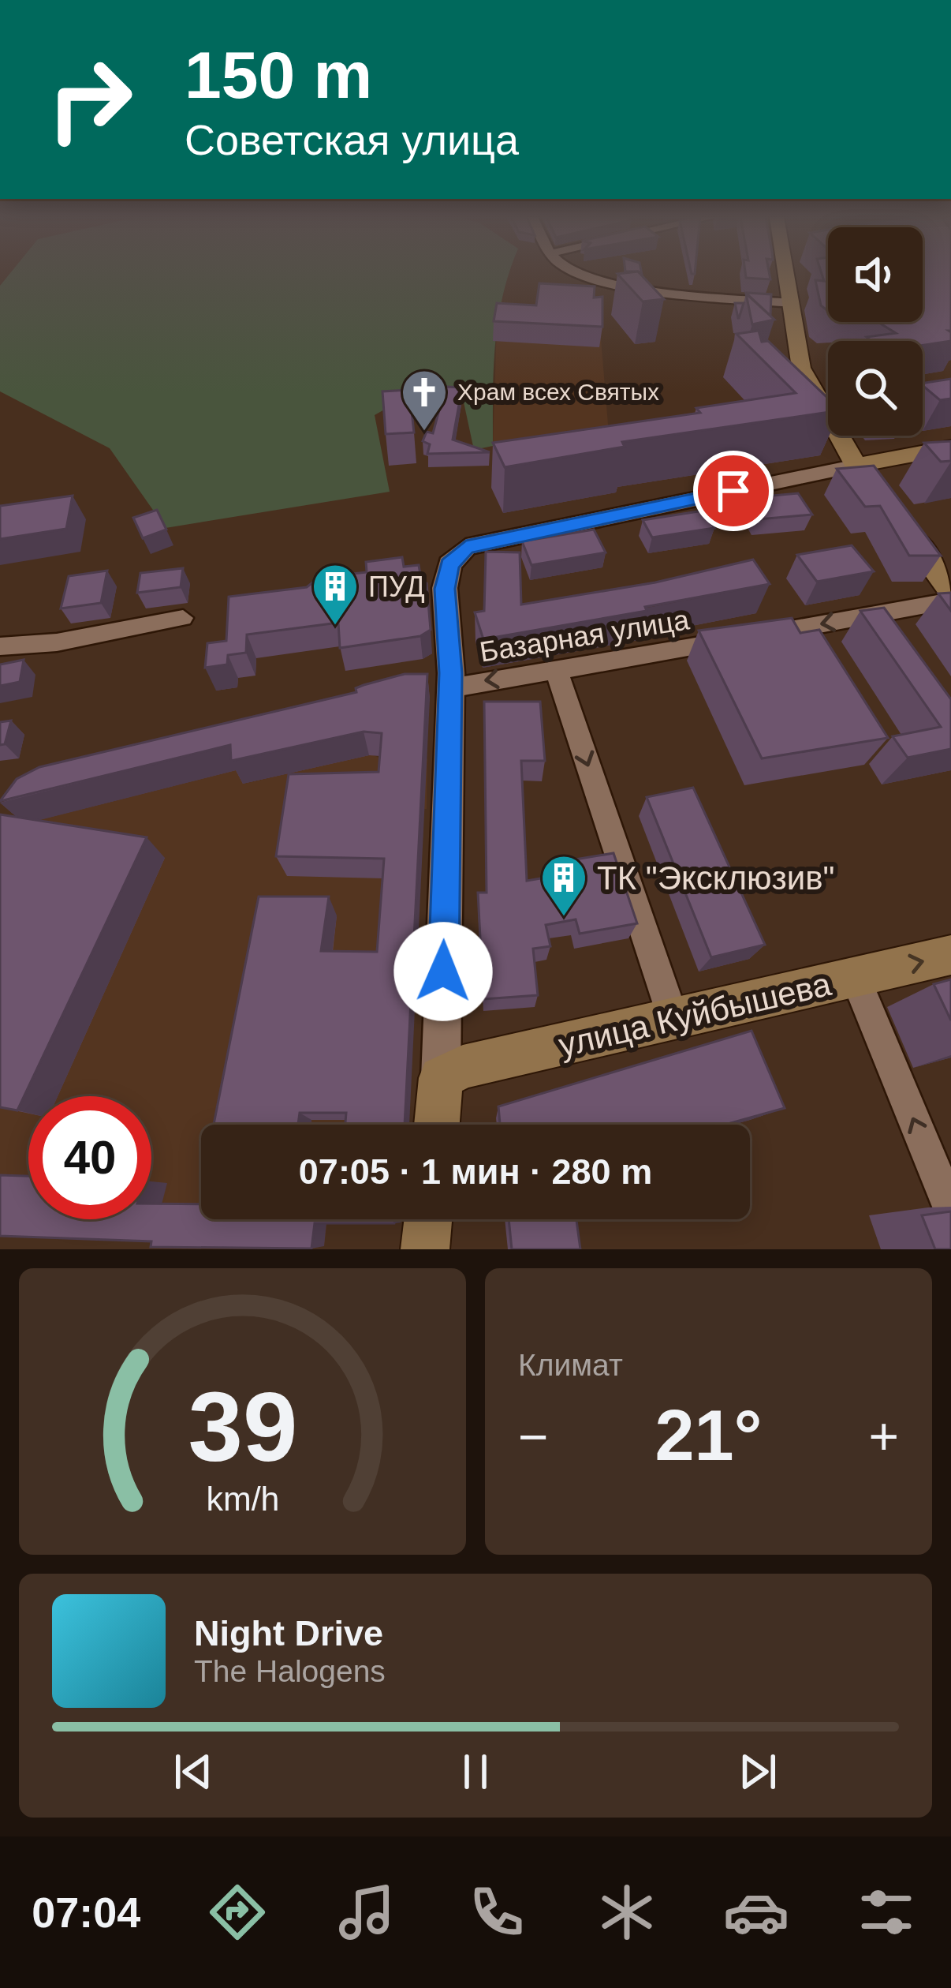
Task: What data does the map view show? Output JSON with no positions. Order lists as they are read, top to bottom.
{
  "streets": {
    "main road": ["улица Куйбышева"],
    "street": ["Базарная улица"]
  },
  "one_way": ["Базарная улица"],
  "places": {
    "church": ["Храм всех Святых"],
    "building": ["ПУД", "ТК \"Эксклюзив\""]
  },
  "page": {
    "turn": ["150 m", "Советская улица"],
    "limit": "40",
    "trip": "07:05 · 1 мин · 280 m",
    "tile": "Климат",
    "heat": ["−", "21°", "+"],
    "song": ["Night Drive", "The Halogens"],
    "tabs": "07:04",
    "gauge": ["39", "km/h"]
  }
}
